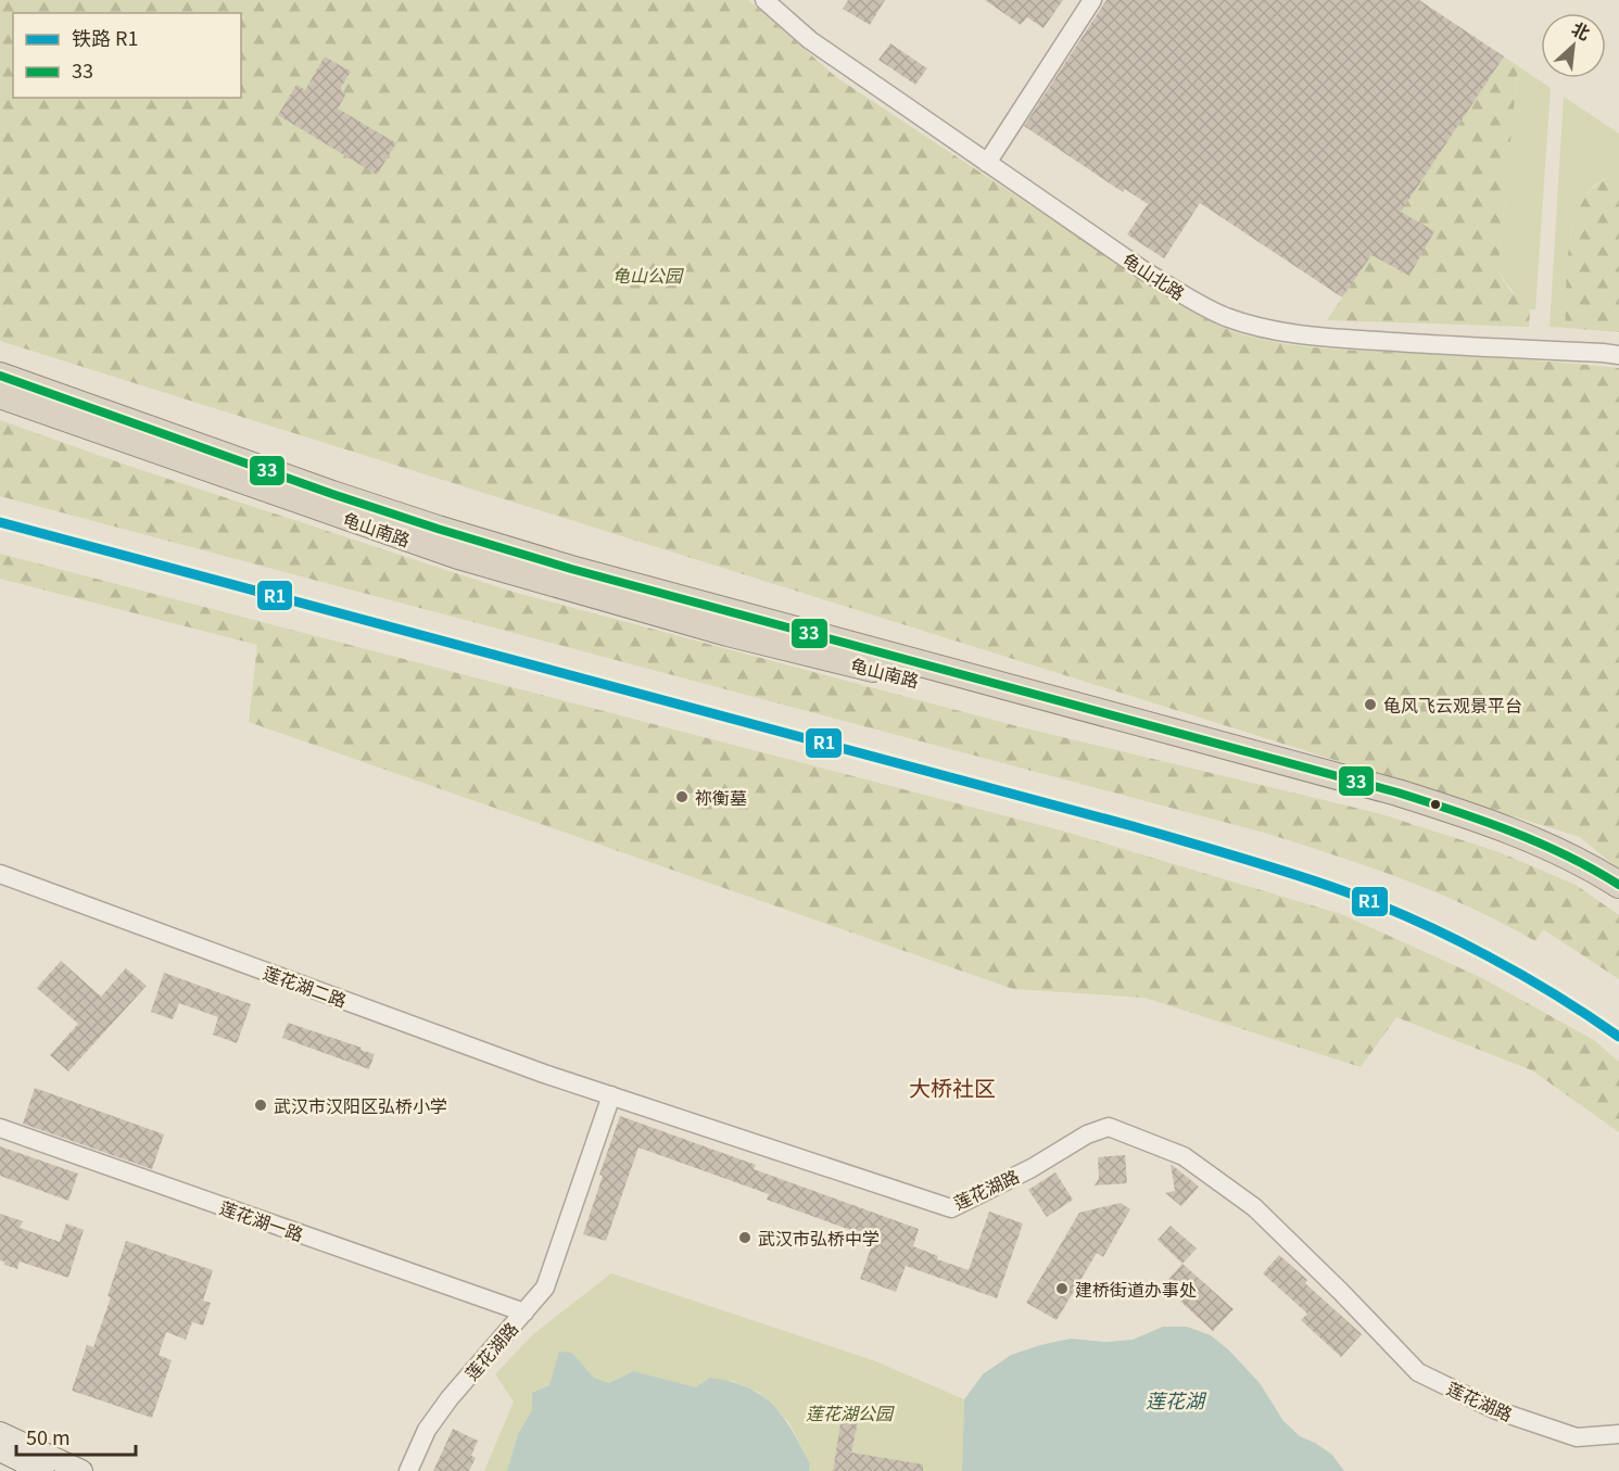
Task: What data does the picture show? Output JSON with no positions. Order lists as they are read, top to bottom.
{
  "streets": {
    "highway": ["龟山南路"],
    "street": [
      "龟山北路",
      "莲花湖二路",
      "莲花湖路",
      "莲花湖一路"
    ]
  },
  "crossings": [
    ["莲花湖二路", "莲花湖路"],
    ["莲花湖路", "莲花湖一路"]
  ],
  "districts": ["大桥社区"],
  "water": ["莲花湖"],
  "parks": ["龟山公园", "莲花湖公园"],
  "places": [
    "龟风飞云观景平台",
    "祢衡墓",
    "武汉市汉阳区弘桥小学",
    "武汉市弘桥中学",
    "建桥街道办事处"
  ],
  "lines": ["transit line 33", "rail line R1"],
  "legend": ["铁路 R1", "33"],
  "scale_bar": "50 m",
  "north": "top right"
}
